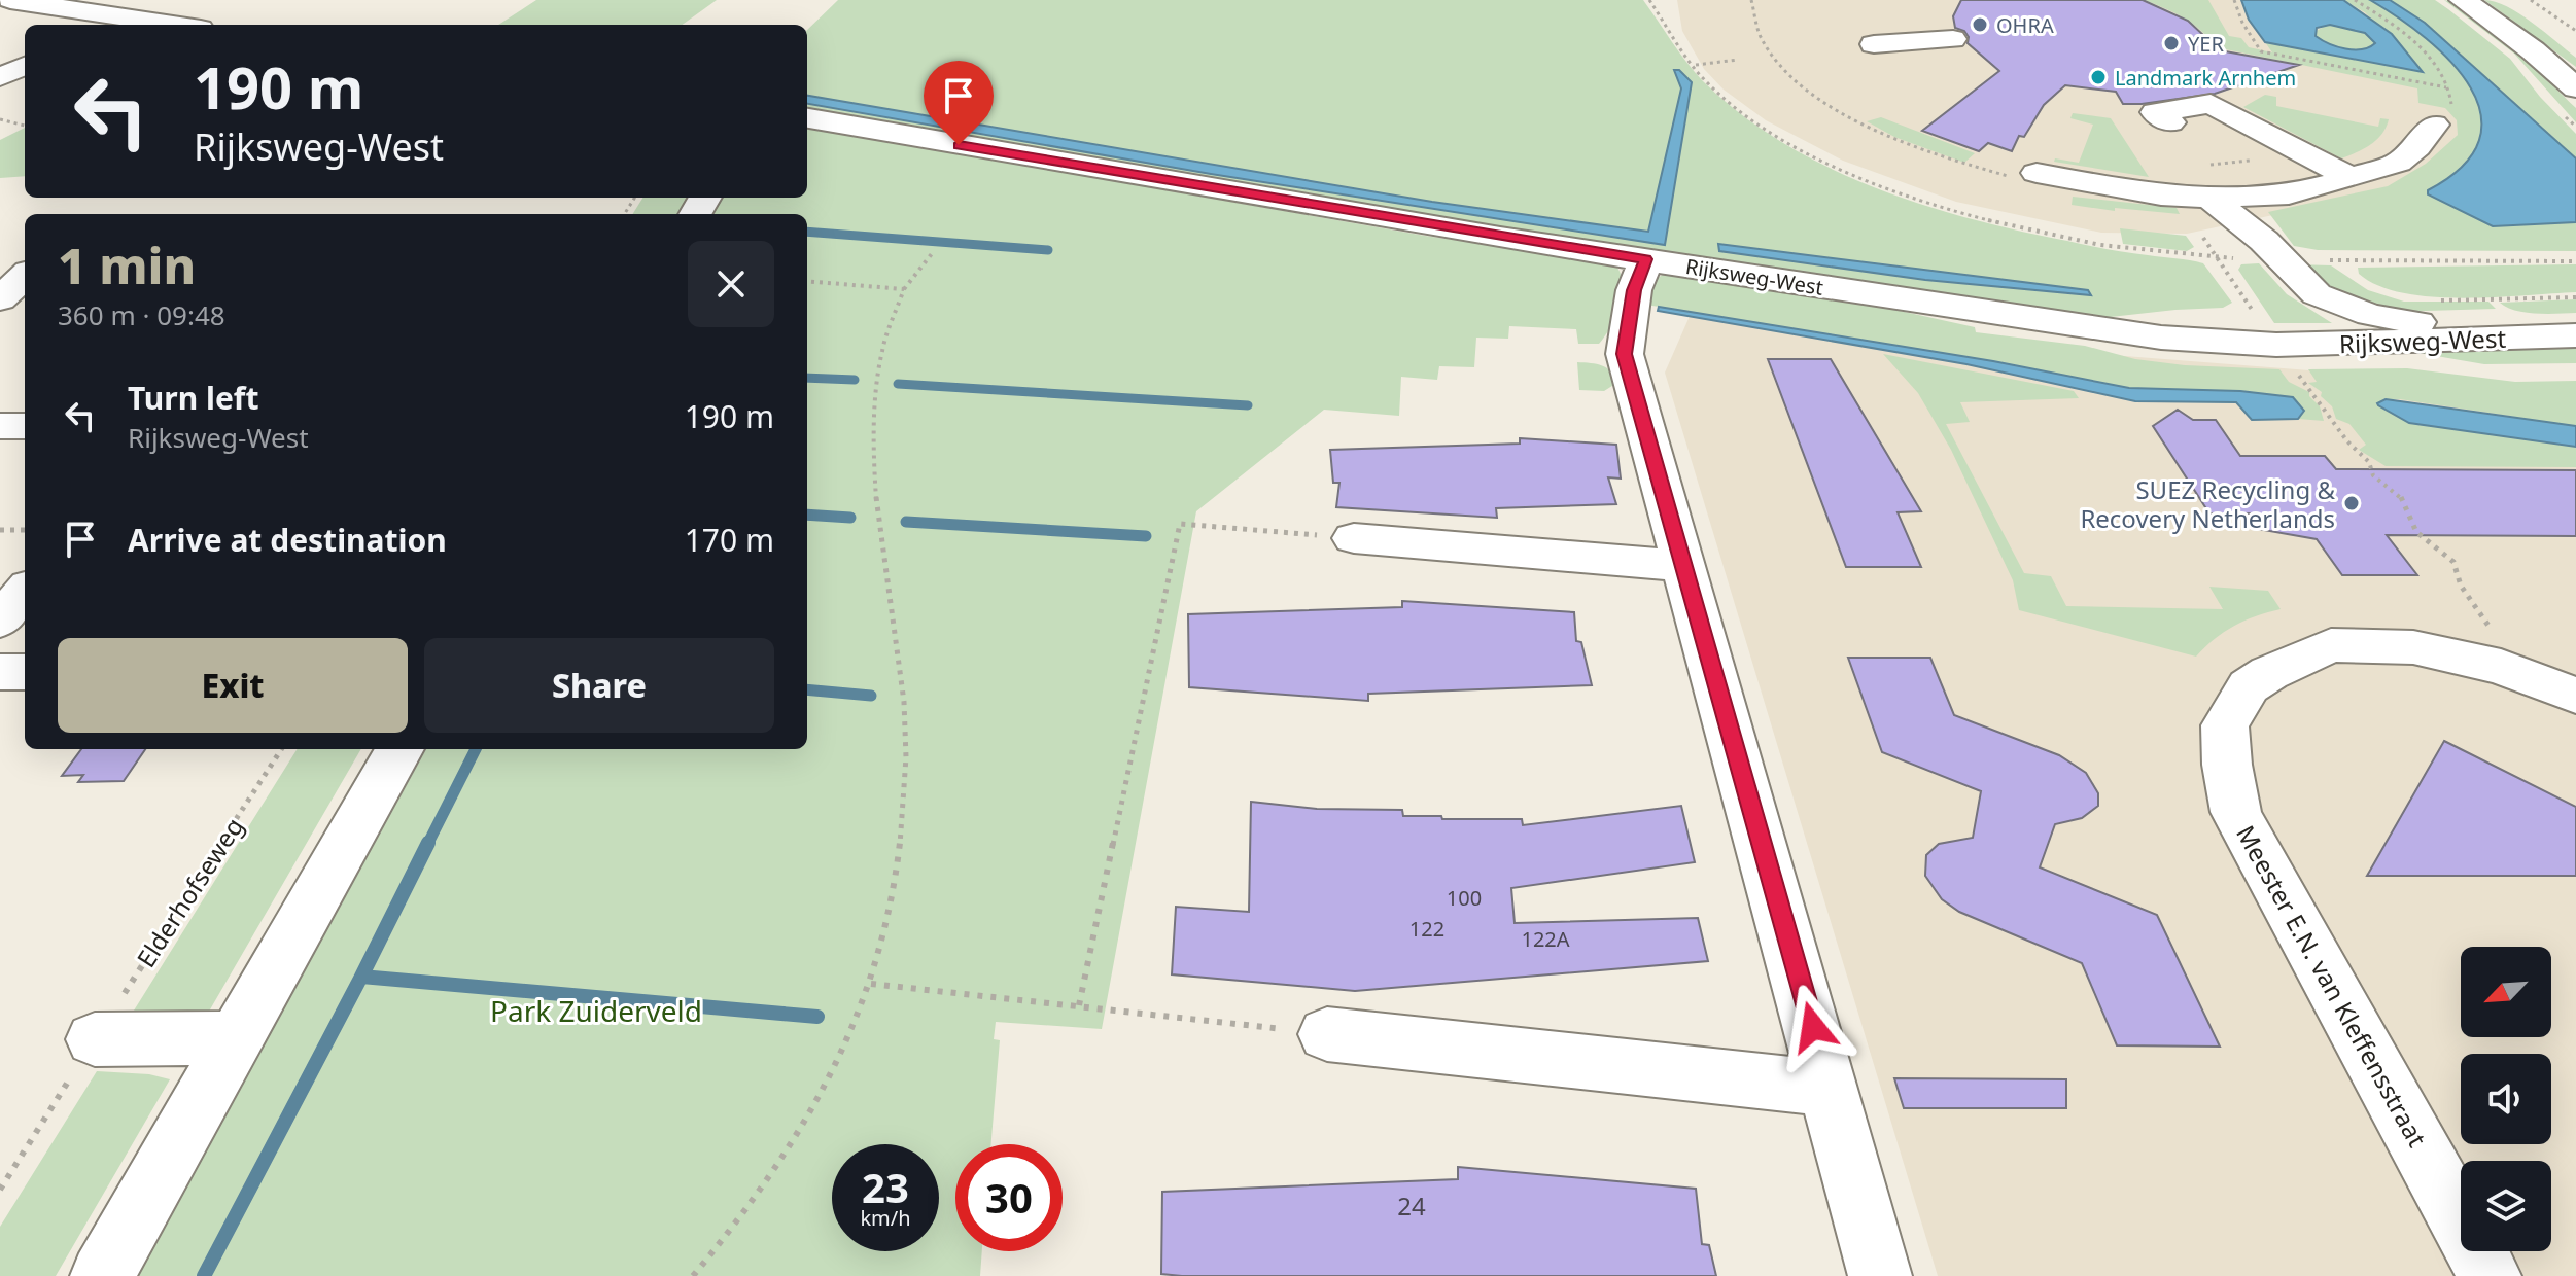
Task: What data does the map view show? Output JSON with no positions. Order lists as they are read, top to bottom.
{
  "streets": {
    "street": ["Rijksweg-West", "Meester E.N. van Kleffensstraat"],
    "path": ["Elderhofseweg"]
  },
  "parks": ["Park Zuiderveld"],
  "places": [
    "OHRA",
    "YER",
    "Landmark Arnhem",
    "SUEZ Recycling & Recovery Netherlands"
  ],
  "house_numbers": [
    "100",
    "122",
    "122A",
    "24"
  ],
  "north": "bottom left",
  "page": {
    "turn": ["190 m", "Rijksweg-West"],
    "heading": ["1 min", "360 m · 09:48"],
    "list": [
      {
        "name": "Turn left",
        "note": "Rijksweg-West",
        "value": "190 m"
      },
      {
        "name": "Arrive at destination",
        "value": "170 m"
      }
    ],
    "buttons": ["Exit", "Share"],
    "speed": "23 km/h",
    "limit": "30"
  }
}
